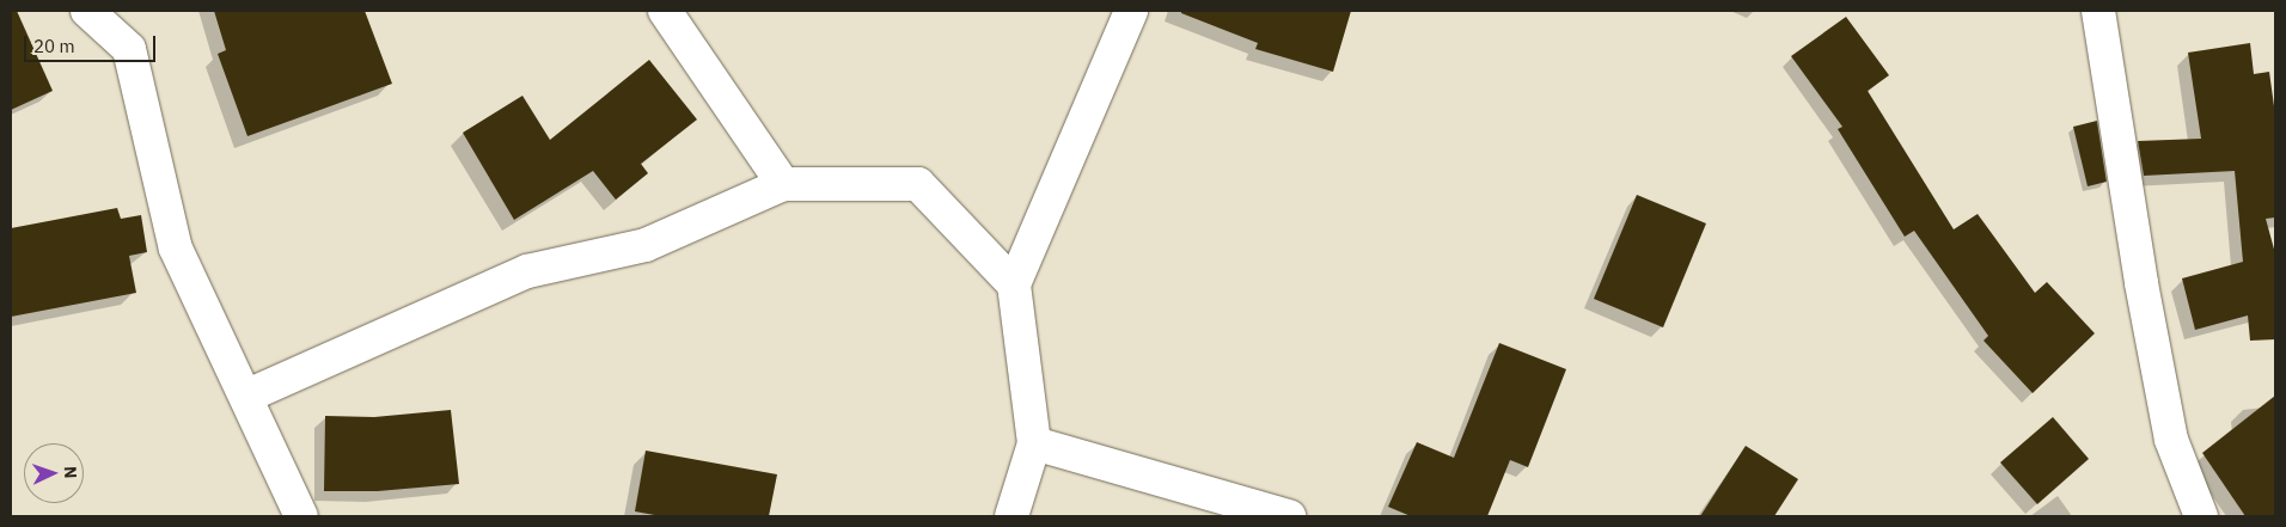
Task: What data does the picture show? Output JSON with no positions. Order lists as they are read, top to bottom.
{
  "scale_bar": "20 m",
  "north": "right"
}
